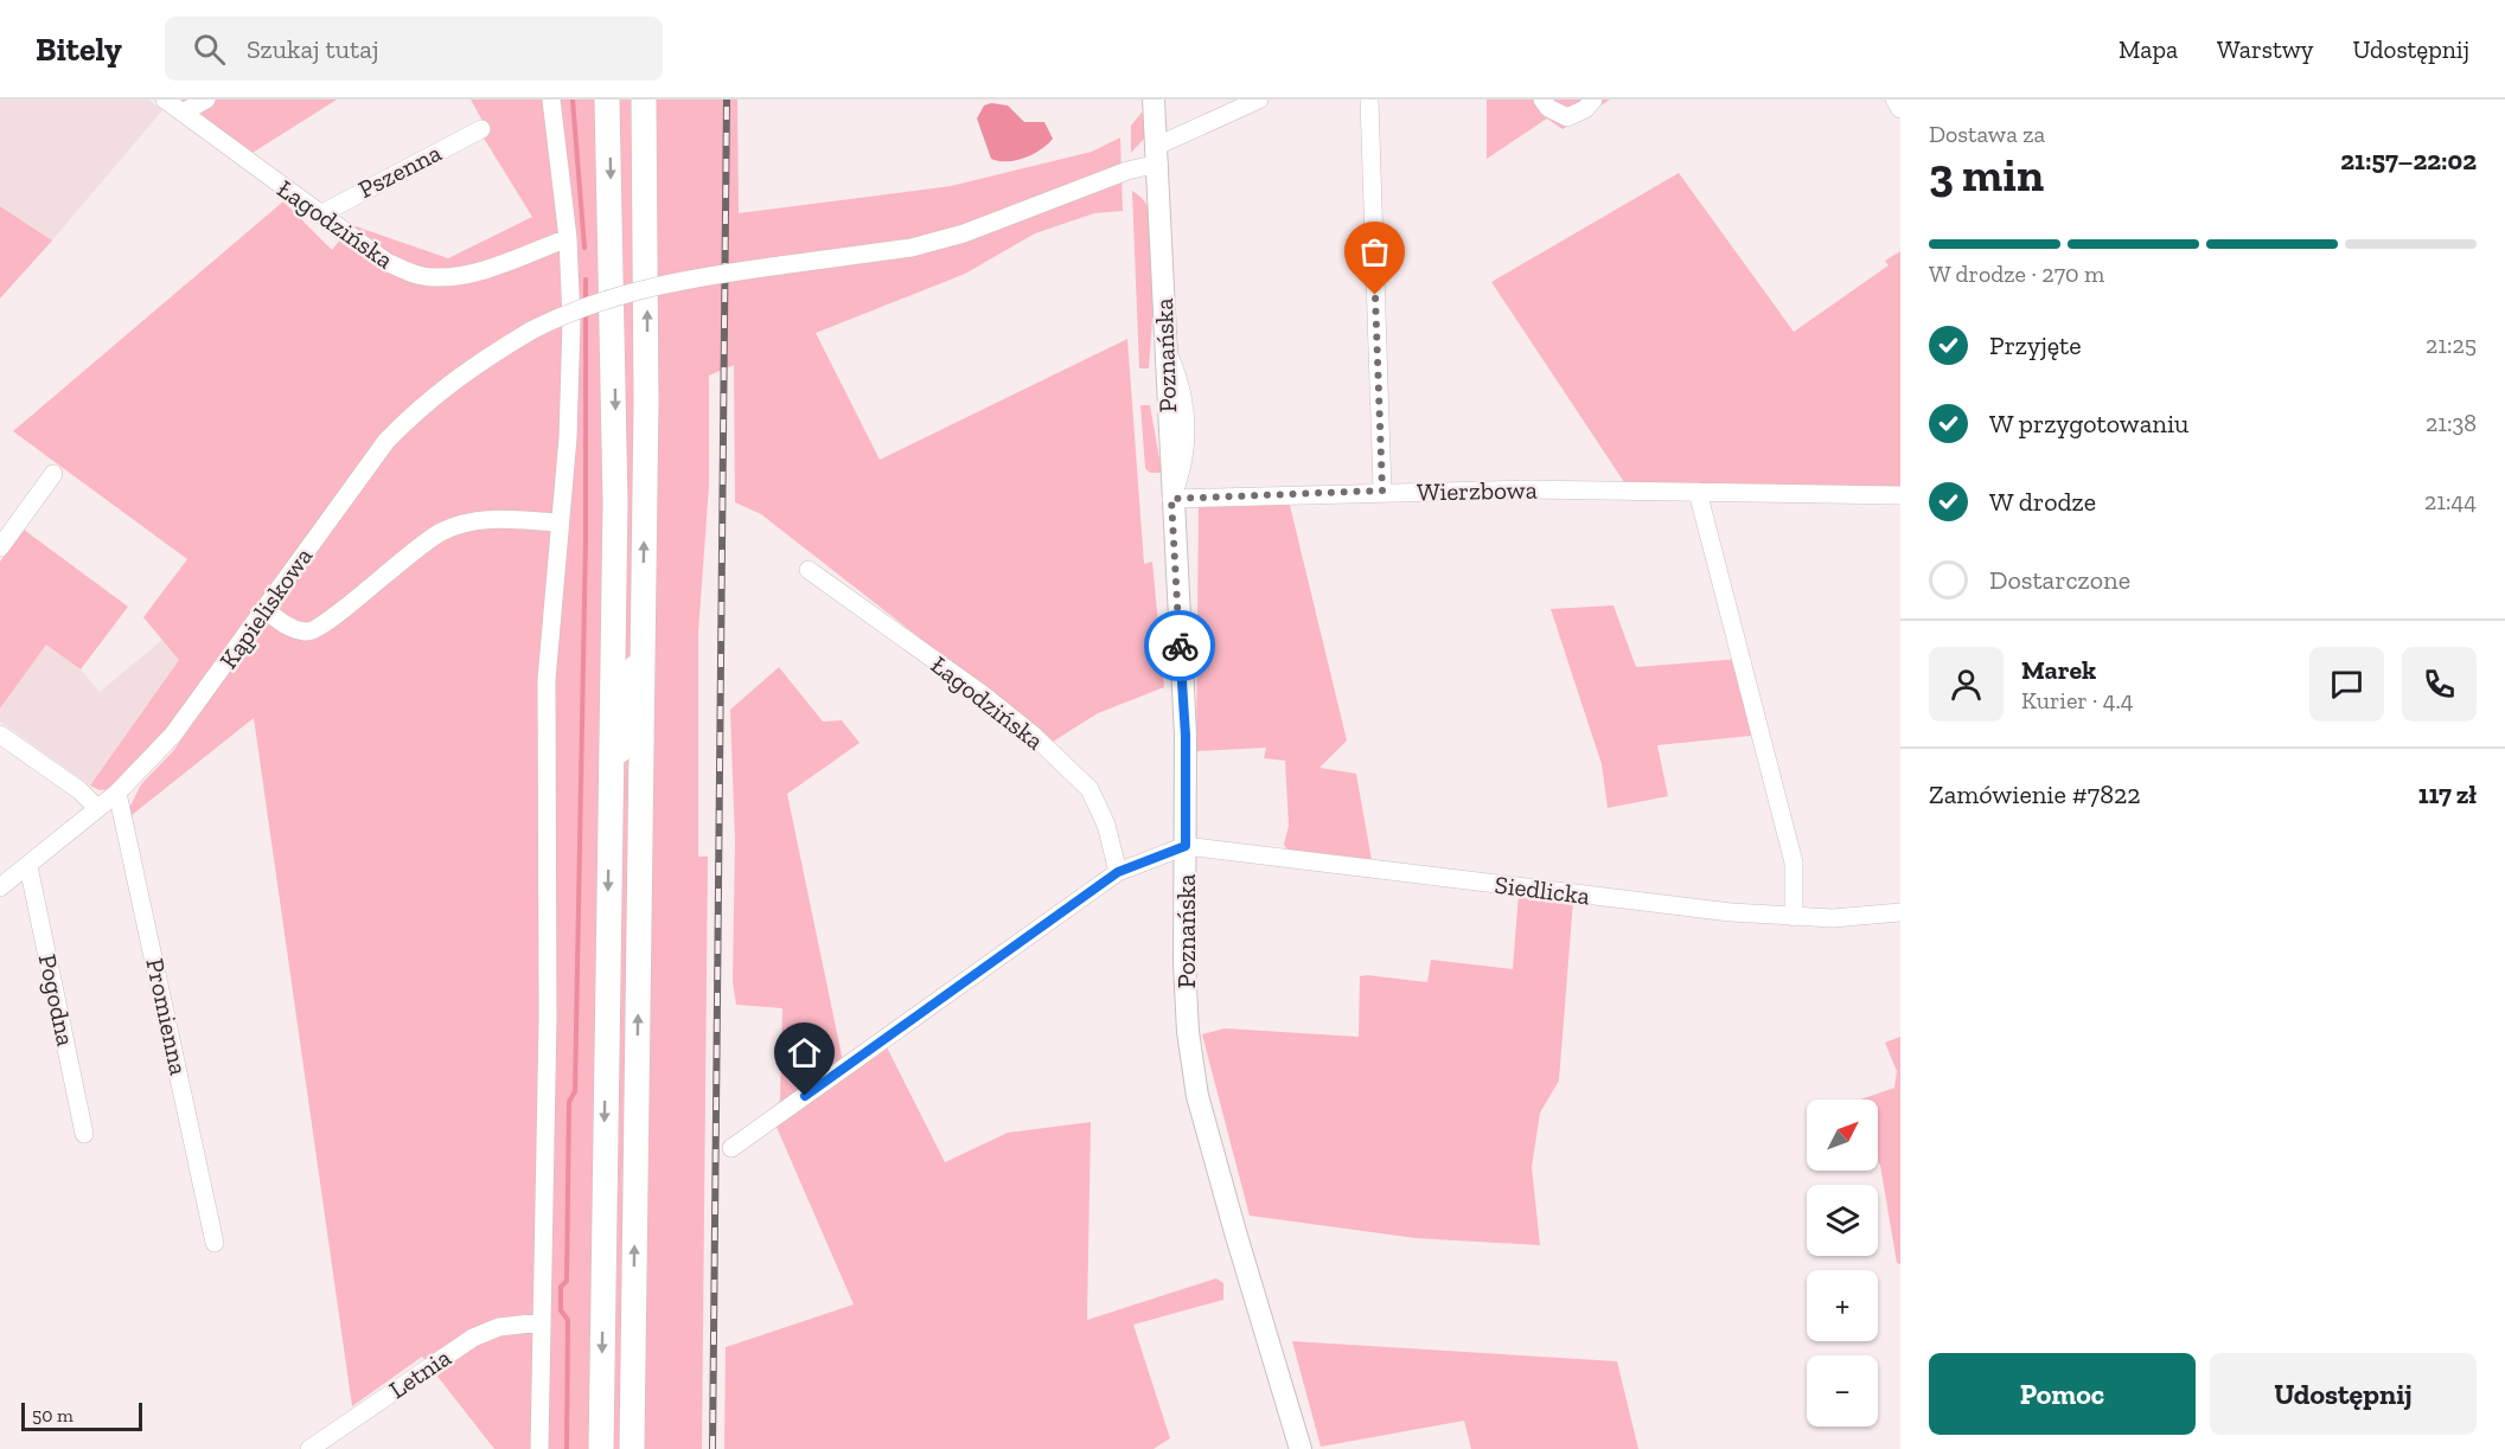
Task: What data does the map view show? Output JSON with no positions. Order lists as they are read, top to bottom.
{
  "streets": {
    "main road": ["Poznańska"],
    "street": [
      "Pszenna",
      "Łagodzińska",
      "Wierzbowa",
      "Kąpieliskowa",
      "Siedlicka",
      "Pogodna",
      "Promienna",
      "Letnia"
    ]
  },
  "crossings": [
    ["Pszenna", "Łagodzińska"],
    ["Poznańska", "Wierzbowa"],
    ["Poznańska", "Kąpieliskowa"],
    ["Poznańska", "Siedlicka"],
    ["Kąpieliskowa", "Pogodna"],
    ["Kąpieliskowa", "Promienna"]
  ],
  "scale_bar": "50 m",
  "north": "top right",
  "page": {
    "header": "Bitely",
    "search": "Szukaj tutaj",
    "nav": ["Mapa", "Warstwy", "Udostępnij"],
    "heading": ["3 min", "Dostawa za", "21:57–22:02"],
    "panel": [
      "Marek",
      "Kurier · 4.4",
      "Zamówienie #7822",
      "117 zł"
    ],
    "bar": "W drodze · 270 m",
    "list": [
      ["Przyjęte", "21:25"],
      ["W przygotowaniu", "21:38"],
      ["W drodze", "21:44"],
      "Dostarczone"
    ],
    "map_buttons": ["+", "−"],
    "buttons": ["Pomoc", "Udostępnij"],
    "scale": "50 m"
  }
}
